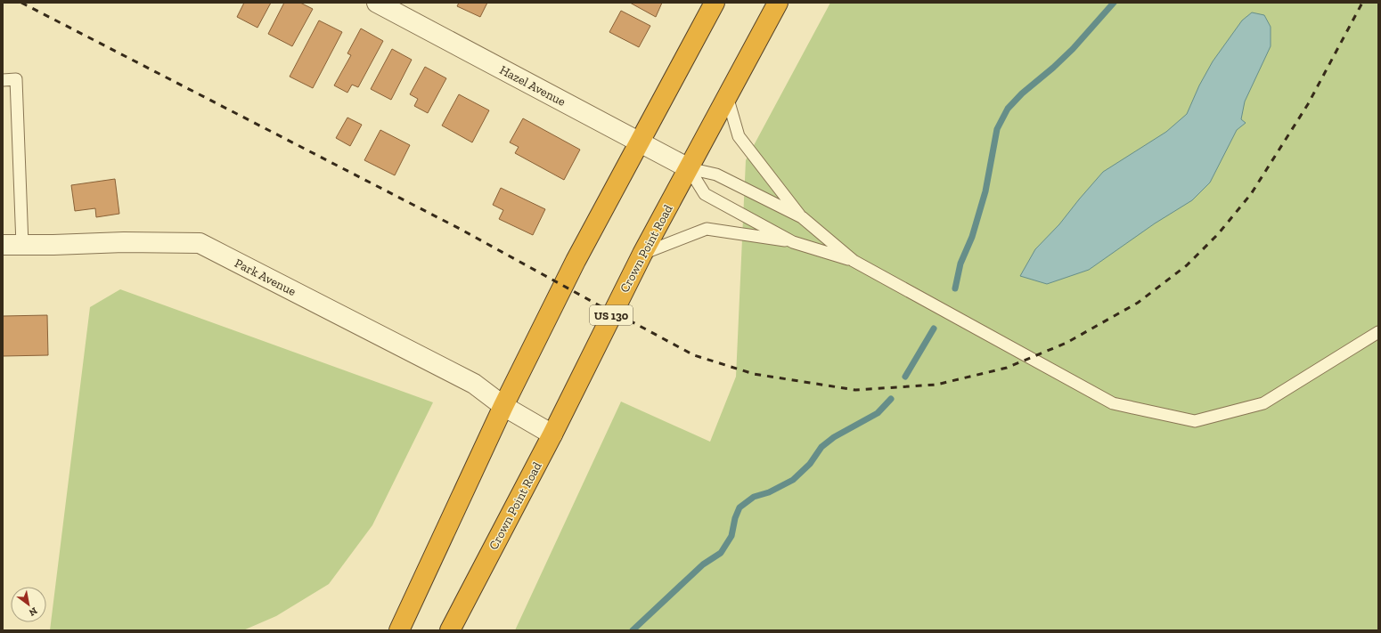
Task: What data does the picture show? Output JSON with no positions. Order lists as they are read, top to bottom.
{
  "streets": {
    "highway": ["Crown Point Road", "US 130"],
    "street": ["Hazel Avenue", "Park Avenue"]
  },
  "crossings": [
    ["Hazel Avenue", "Crown Point Road"],
    ["Crown Point Road", "Park Avenue"]
  ],
  "north": "bottom right"
}
